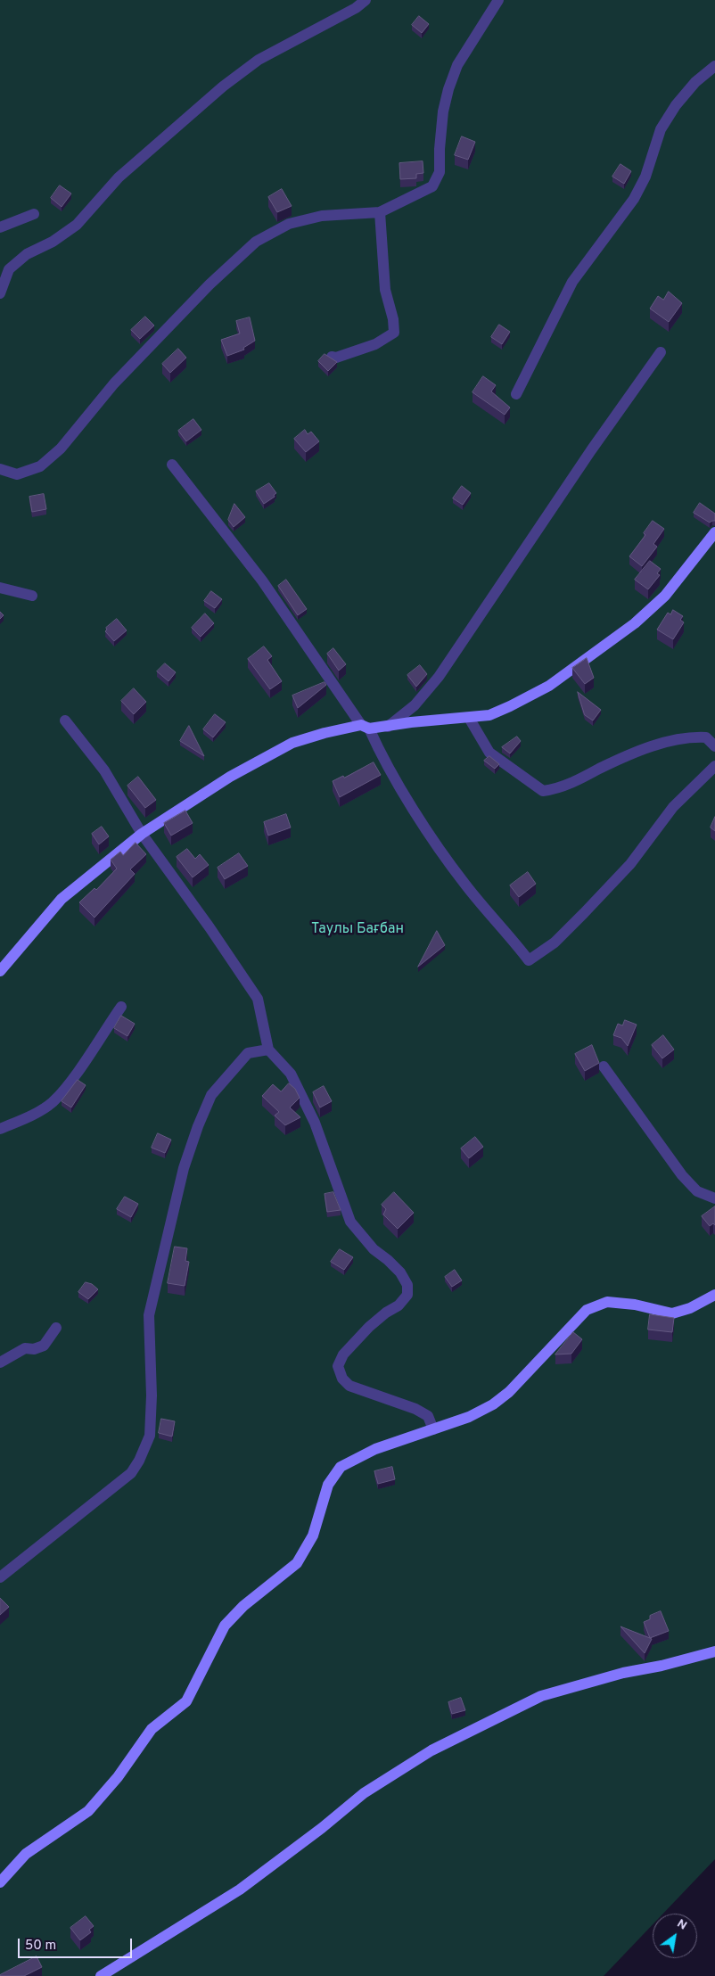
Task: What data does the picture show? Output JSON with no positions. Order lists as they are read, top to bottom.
{
  "parks": ["Таулы Бағбан"],
  "scale_bar": "50 m",
  "north": "top right"
}
